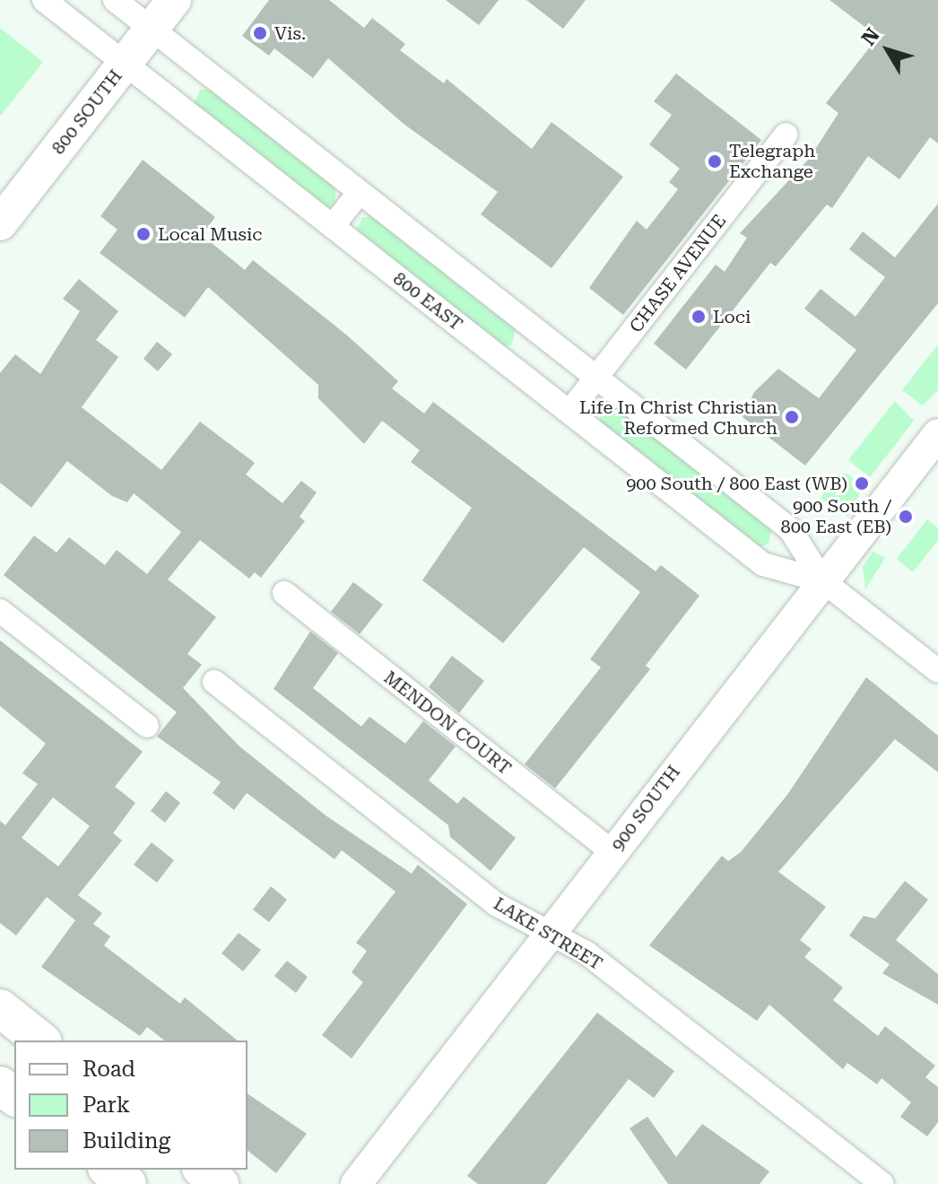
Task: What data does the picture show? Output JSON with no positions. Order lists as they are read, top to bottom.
{
  "streets": {
    "main road": ["800 SOUTH"],
    "street": [
      "CHASE AVENUE",
      "800 EAST",
      "MENDON COURT",
      "900 SOUTH",
      "LAKE STREET"
    ]
  },
  "crossings": [
    ["800 SOUTH", "800 EAST"],
    ["CHASE AVENUE", "800 EAST"],
    ["800 EAST", "900 SOUTH"],
    ["MENDON COURT", "900 SOUTH"],
    ["900 SOUTH", "LAKE STREET"]
  ],
  "places": [
    "Vis.",
    "Telegraph Exchange",
    "Local Music",
    "Loci",
    "Life In Christ Christian Reformed Church",
    "900 South / 800 East (WB)",
    "900 South / 800 East (EB)"
  ],
  "legend": ["Road", "Park", "Building"],
  "north": "top left"
}
